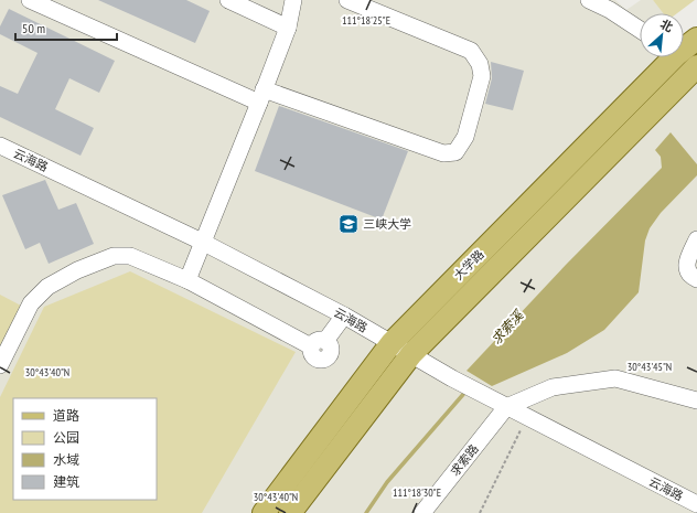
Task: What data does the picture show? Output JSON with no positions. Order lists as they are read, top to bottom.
{
  "streets": {
    "main road": ["大学路"],
    "street": ["云海路", "求索路"]
  },
  "crossings": [
    ["云海路", "大学路"],
    ["云海路", "求索路"]
  ],
  "water": ["求索溪"],
  "places": {
    "school or university": ["三峡大学"]
  },
  "legend": [
    "道路",
    "公园",
    "水域",
    "建筑"
  ],
  "scale_bar": "50 m",
  "north": "top right",
  "coordinates": [
    "111°18'25\"E",
    "30°43'45\"N",
    "30°43'40\"N",
    "111°18'30\"E"
  ]
}
